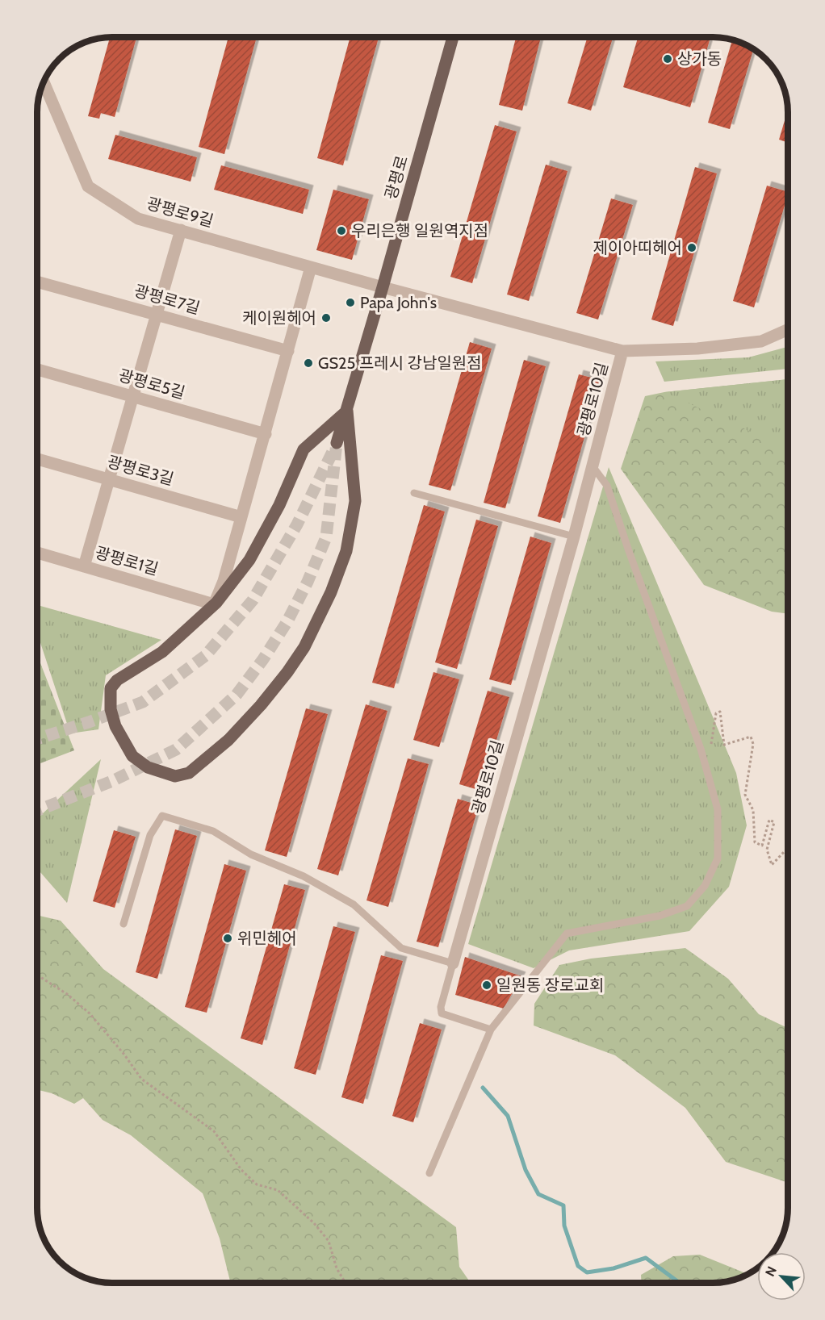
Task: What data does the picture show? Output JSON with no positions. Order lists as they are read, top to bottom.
{
  "streets": {
    "main road": ["광평로"],
    "street": [
      "광평로9길",
      "광평로7길",
      "광평로5길",
      "광평로10길",
      "광평로3길",
      "광평로1길"
    ]
  },
  "crossings": [
    ["광평로", "광평로9길"],
    ["광평로", "광평로10길"],
    ["광평로9길", "광평로10길"],
    ["광평로3길", "광평로1길"]
  ],
  "places": [
    "상가동",
    "우리은행 일원역지점",
    "제이아띠헤어",
    "Papa John's",
    "케이원헤어",
    "GS25 프레시 강남일원점",
    "위민헤어",
    "일원동 장로교회"
  ],
  "north": "top left"
}
